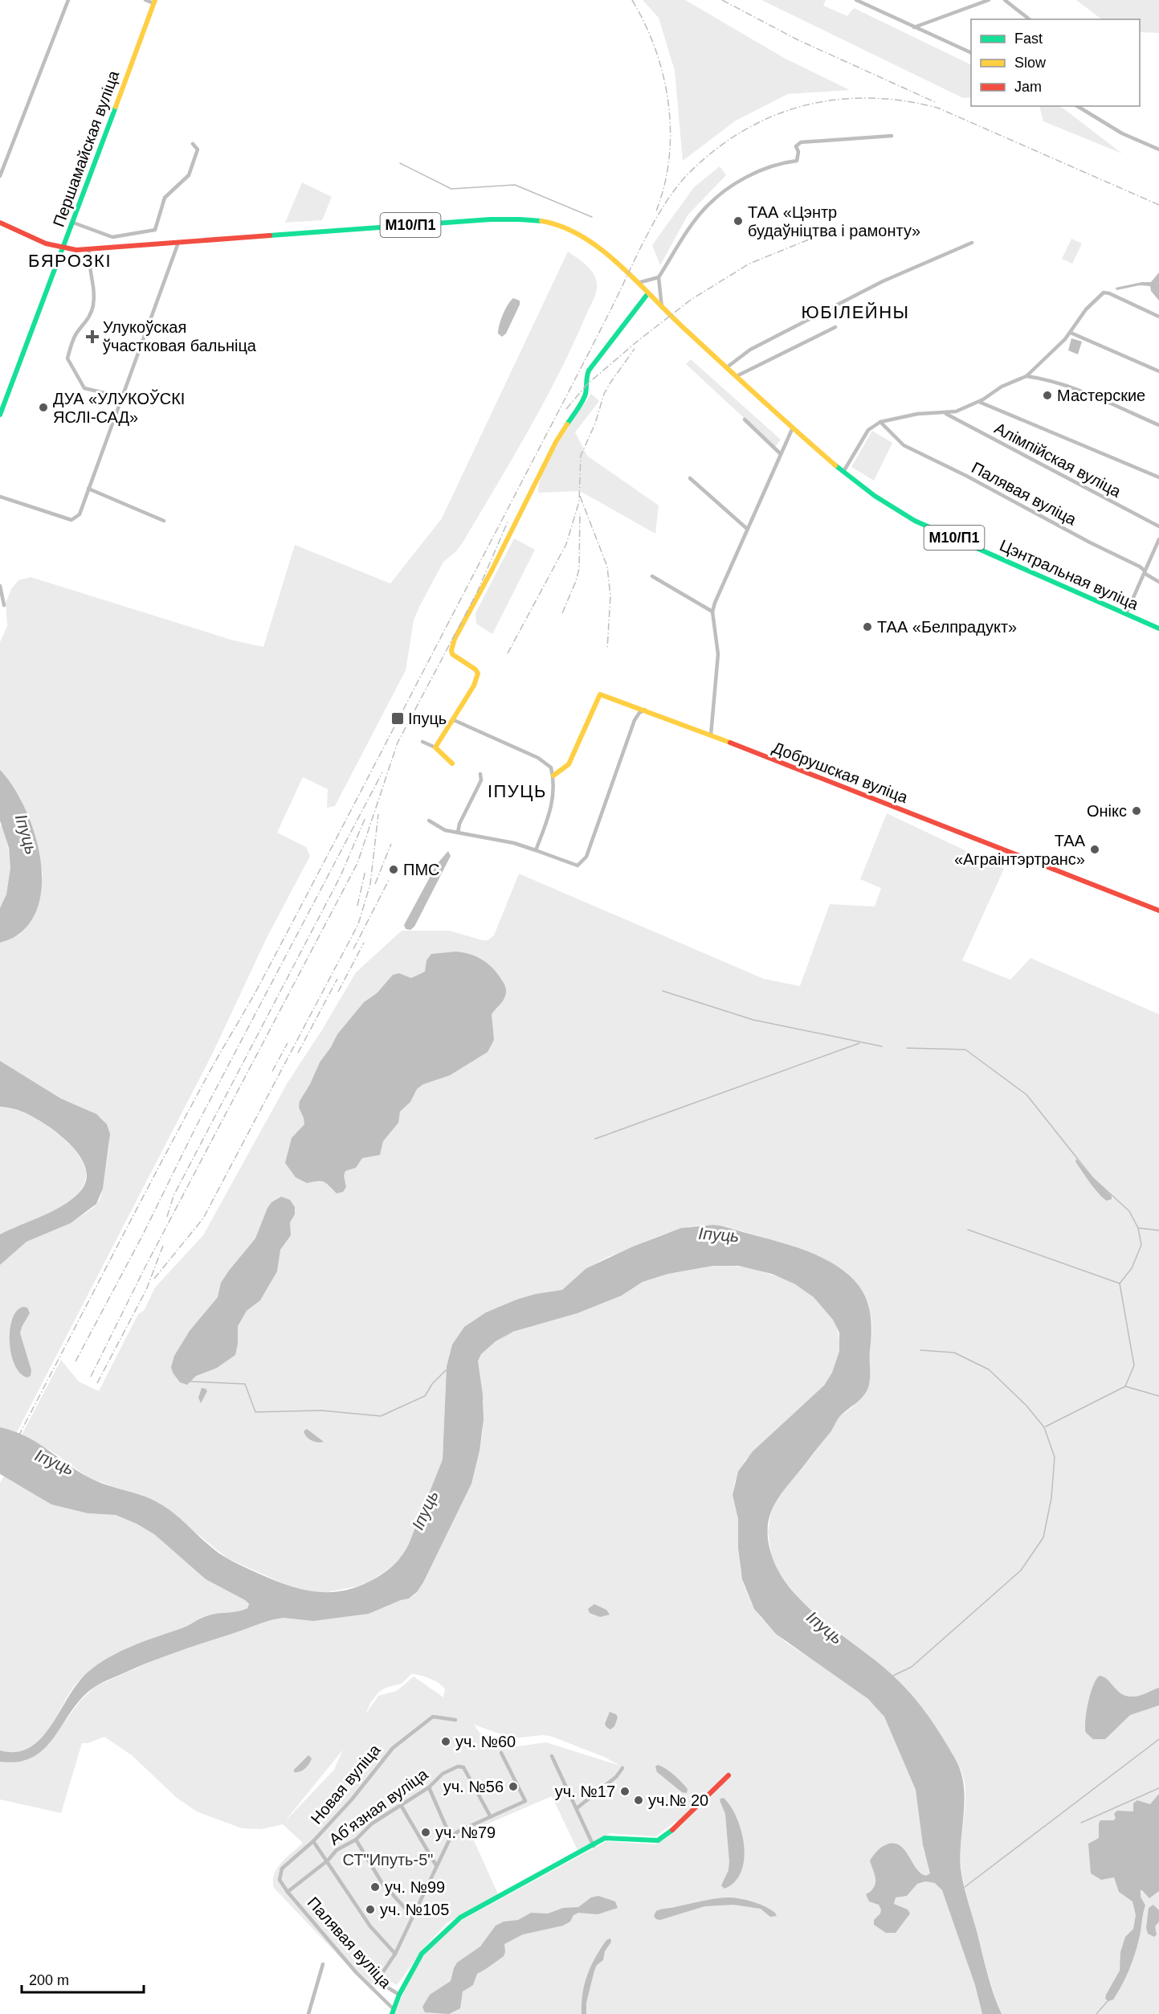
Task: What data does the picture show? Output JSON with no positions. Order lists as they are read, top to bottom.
{
  "streets": {
    "street": [
      "Першамайская вуліца",
      "М10/П1",
      "Алімпійская вуліца",
      "Палявая вуліца",
      "Цэнтральная вуліца",
      "Добрушская вуліца",
      "Новая вуліца",
      "Абʼязная вуліца"
    ]
  },
  "crossings": [
    ["Першамайская вуліца", "М10/П1"],
    ["М10/П1", "Цэнтральная вуліца"],
    ["Палявая вуліца", "Новая вуліца"],
    ["Палявая вуліца", "Абʼязная вуліца"],
    ["Новая вуліца", "Абʼязная вуліца"]
  ],
  "districts": ["БЯРОЗКІ", "ЮБІЛЕЙНЫ", "ІПУЦЬ"],
  "water": ["Іпуць"],
  "parks": ["СТ\"Ипуть-5\""],
  "places": {
    "other": [
      "ТАА «Цэнтр будаўніцтва і рамонту»",
      "Мастерские",
      "ДУА «УЛУКОЎСКІ ЯСЛІ-САД»",
      "ТАА «Белпрадукт»",
      "Онікс",
      "ТАА «Аграінтэртранс»",
      "ПМС",
      "уч. №60",
      "уч. №56",
      "уч. №17",
      "уч.№ 20",
      "уч. №79",
      "уч. №99",
      "уч. №105"
    ],
    "health": ["Улукоўская ўчастковая бальніца"],
    "transit": ["Іпуць"]
  },
  "legend": ["Fast", "Slow", "Jam"],
  "scale_bar": "200 m"
}
